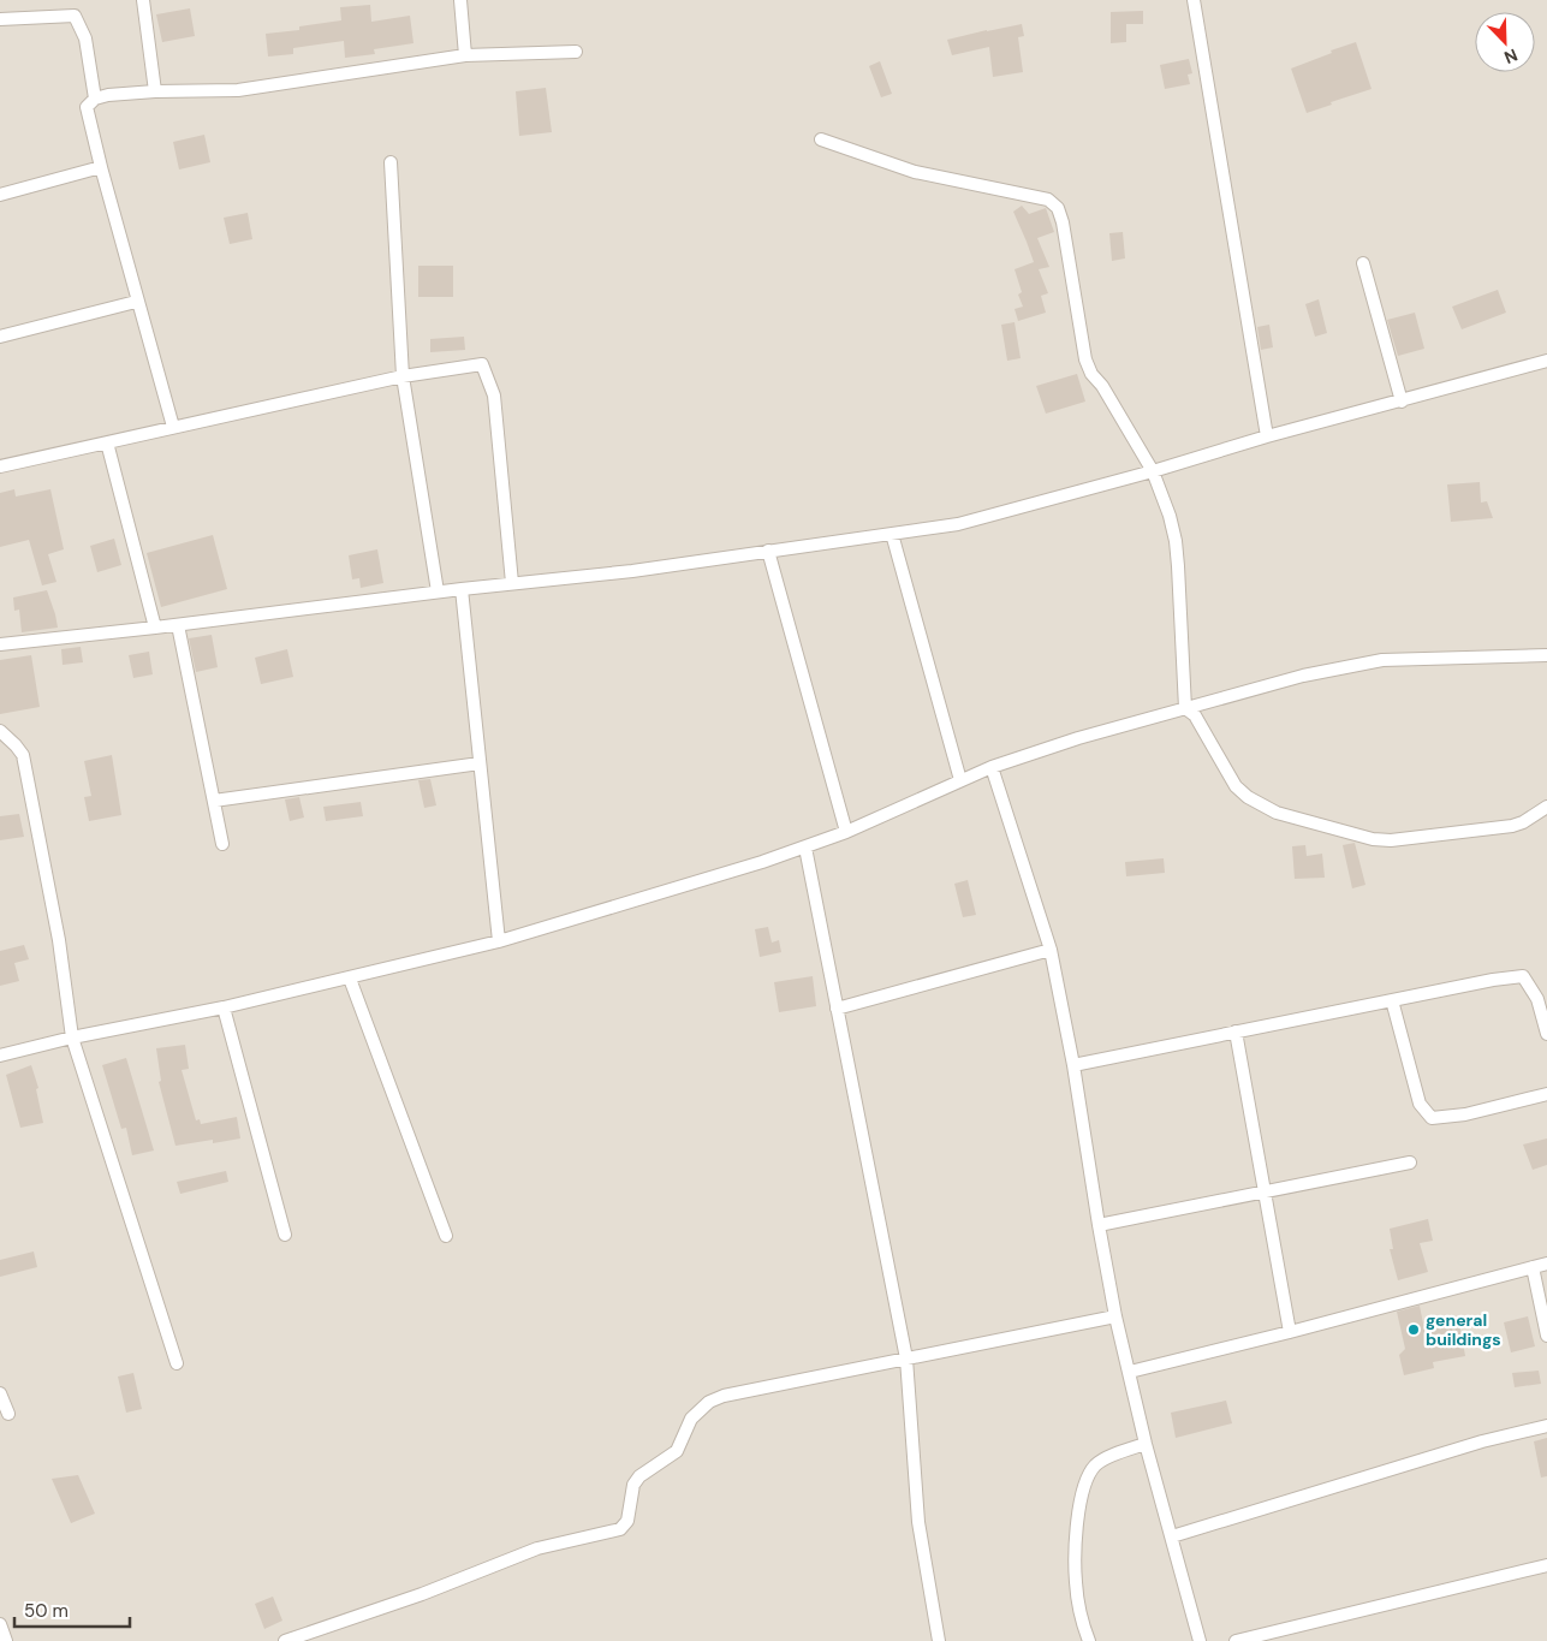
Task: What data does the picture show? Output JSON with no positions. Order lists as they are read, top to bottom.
{
  "places": ["general buildings"],
  "scale_bar": "50 m",
  "north": "bottom right"
}
